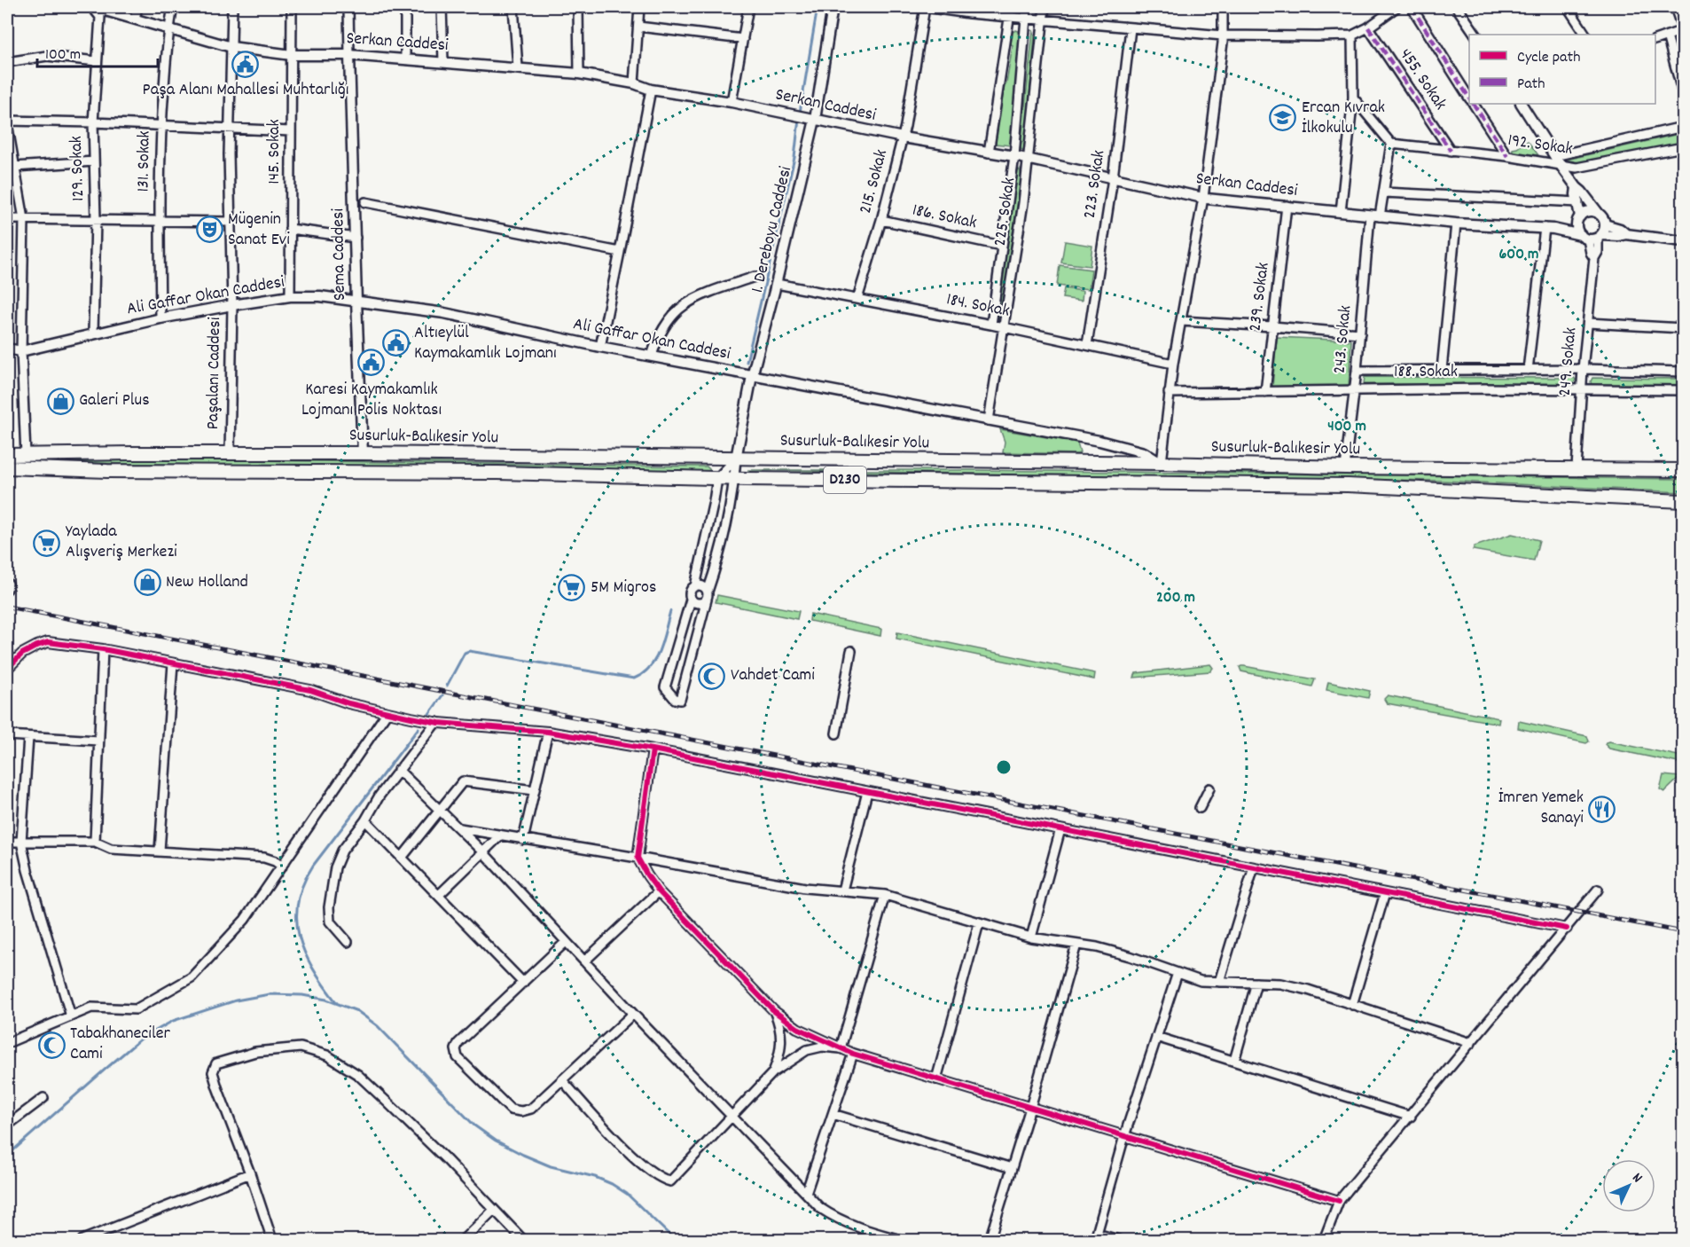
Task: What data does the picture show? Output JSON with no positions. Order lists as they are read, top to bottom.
{
  "streets": {
    "highway": ["Susurluk-Balıkesir Yolu", "D230"],
    "main road": [
      "Serkan Caddesi",
      "1. Dereboyu Caddesi",
      "Sema Caddesi",
      "Ali Gaffar Okan Caddesi"
    ],
    "street": [
      "455. Sokak",
      "192. Sokak",
      "145. Sokak",
      "131. Sokak",
      "129. Sokak",
      "215. Sokak",
      "223. Sokak",
      "225. Sokak",
      "186. Sokak",
      "239. Sokak",
      "184. Sokak",
      "243. Sokak",
      "249. Sokak",
      "188. Sokak",
      "Paşalanı Caddesi"
    ]
  },
  "crossings": [
    ["Serkan Caddesi", "145. Sokak"],
    ["Serkan Caddesi", "131. Sokak"],
    ["Serkan Caddesi", "129. Sokak"],
    ["Serkan Caddesi", "215. Sokak"],
    ["Serkan Caddesi", "223. Sokak"],
    ["Serkan Caddesi", "225. Sokak"],
    ["Serkan Caddesi", "1. Dereboyu Caddesi"],
    ["Serkan Caddesi", "Sema Caddesi"],
    ["Serkan Caddesi", "239. Sokak"],
    ["Serkan Caddesi", "243. Sokak"],
    ["Serkan Caddesi", "249. Sokak"],
    ["Serkan Caddesi", "Paşalanı Caddesi"],
    ["455. Sokak", "192. Sokak"],
    ["192. Sokak", "243. Sokak"],
    ["145. Sokak", "Ali Gaffar Okan Caddesi"],
    ["131. Sokak", "Ali Gaffar Okan Caddesi"],
    ["129. Sokak", "Ali Gaffar Okan Caddesi"],
    ["215. Sokak", "186. Sokak"],
    ["215. Sokak", "184. Sokak"],
    ["223. Sokak", "184. Sokak"],
    ["225. Sokak", "186. Sokak"],
    ["225. Sokak", "Ali Gaffar Okan Caddesi"],
    ["225. Sokak", "184. Sokak"],
    ["1. Dereboyu Caddesi", "Ali Gaffar Okan Caddesi"],
    ["1. Dereboyu Caddesi", "184. Sokak"],
    ["1. Dereboyu Caddesi", "Susurluk-Balıkesir Yolu"],
    ["Sema Caddesi", "Ali Gaffar Okan Caddesi"],
    ["Sema Caddesi", "Susurluk-Balıkesir Yolu"],
    ["Ali Gaffar Okan Caddesi", "Paşalanı Caddesi"],
    ["Ali Gaffar Okan Caddesi", "Susurluk-Balıkesir Yolu"],
    ["239. Sokak", "188. Sokak"],
    ["243. Sokak", "188. Sokak"],
    ["243. Sokak", "Susurluk-Balıkesir Yolu"],
    ["249. Sokak", "188. Sokak"],
    ["249. Sokak", "Susurluk-Balıkesir Yolu"],
    ["Paşalanı Caddesi", "Susurluk-Balıkesir Yolu"]
  ],
  "places": {
    "public building": ["Paşa Alanı Mahallesi Muhtarlığı", "Altıeylül Kaymakamlık Lojmanı", "Karesi Kaymakamlık Lojmanı Polis Noktası"],
    "school or university": ["Ercan Kıvrak İlkokulu"],
    "theatre": ["Mügenin Sanat Evi"],
    "shop": ["Galeri Plus", "New Holland"],
    "supermarket": ["Yaylada Alışveriş Merkezi", "5M Migros"],
    "mosque": ["Vahdet Cami", "Tabakhaneciler Cami"],
    "restaurant": ["İmren Yemek Sanayi"]
  },
  "legend": ["Cycle path", "Path"],
  "scale_bar": "100 m",
  "north": "top right",
  "rings": ["600 m", "400 m", "200 m"]
}
